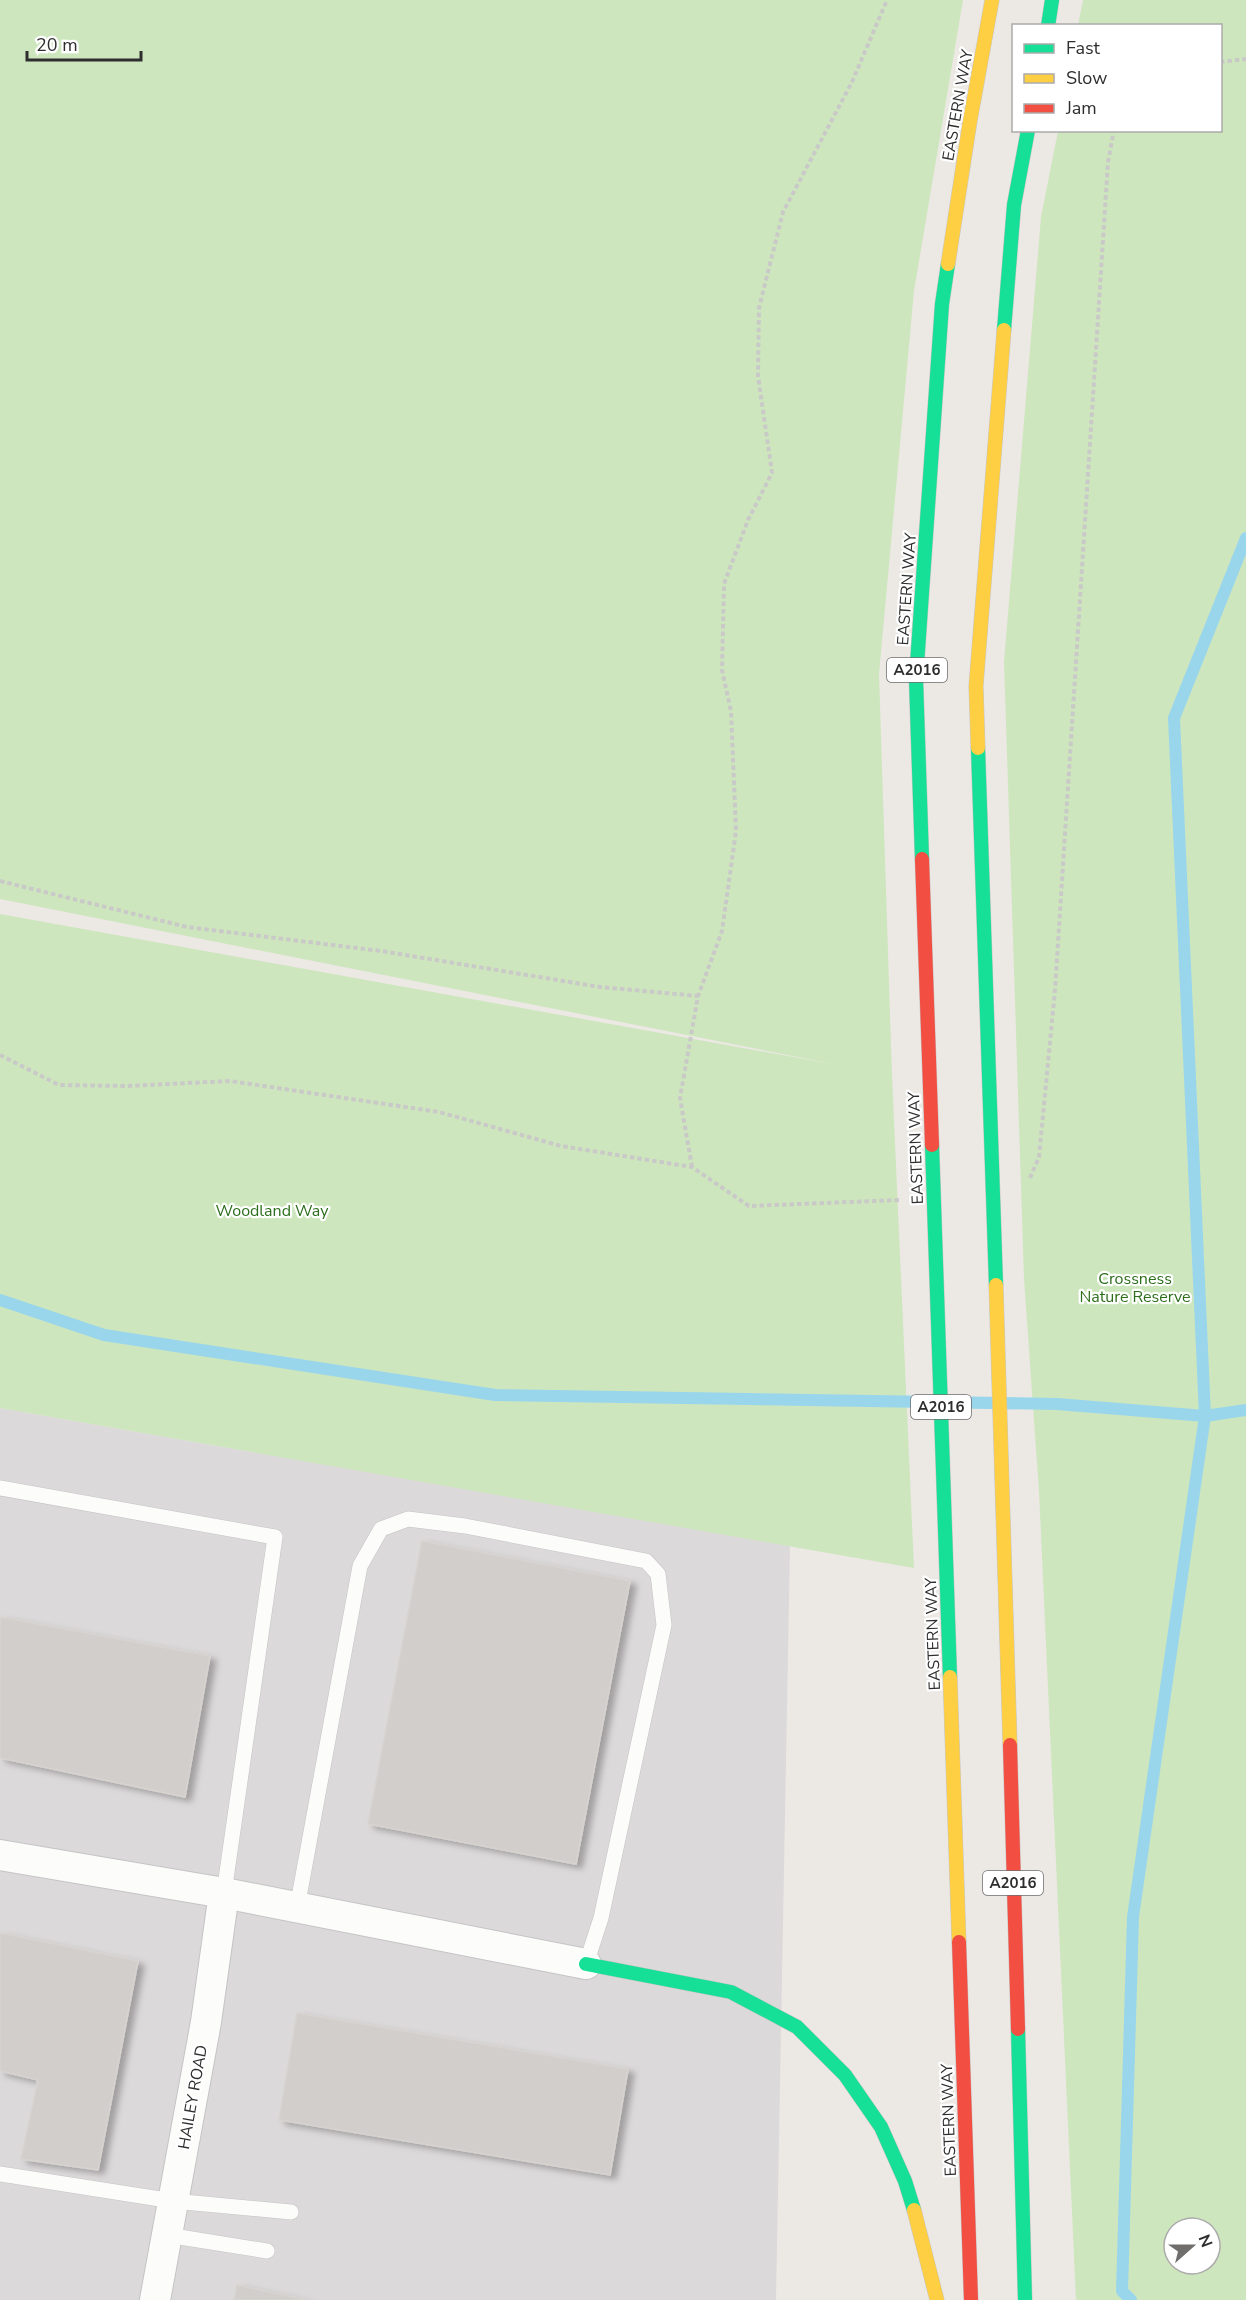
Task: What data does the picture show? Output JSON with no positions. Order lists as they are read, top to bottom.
{
  "streets": {
    "main road": ["EASTERN WAY", "A2016"],
    "street": ["HAILEY ROAD"]
  },
  "parks": ["Woodland Way", "Crossness Nature Reserve"],
  "legend": ["Fast", "Slow", "Jam"],
  "scale_bar": "20 m",
  "north": "right"
}
